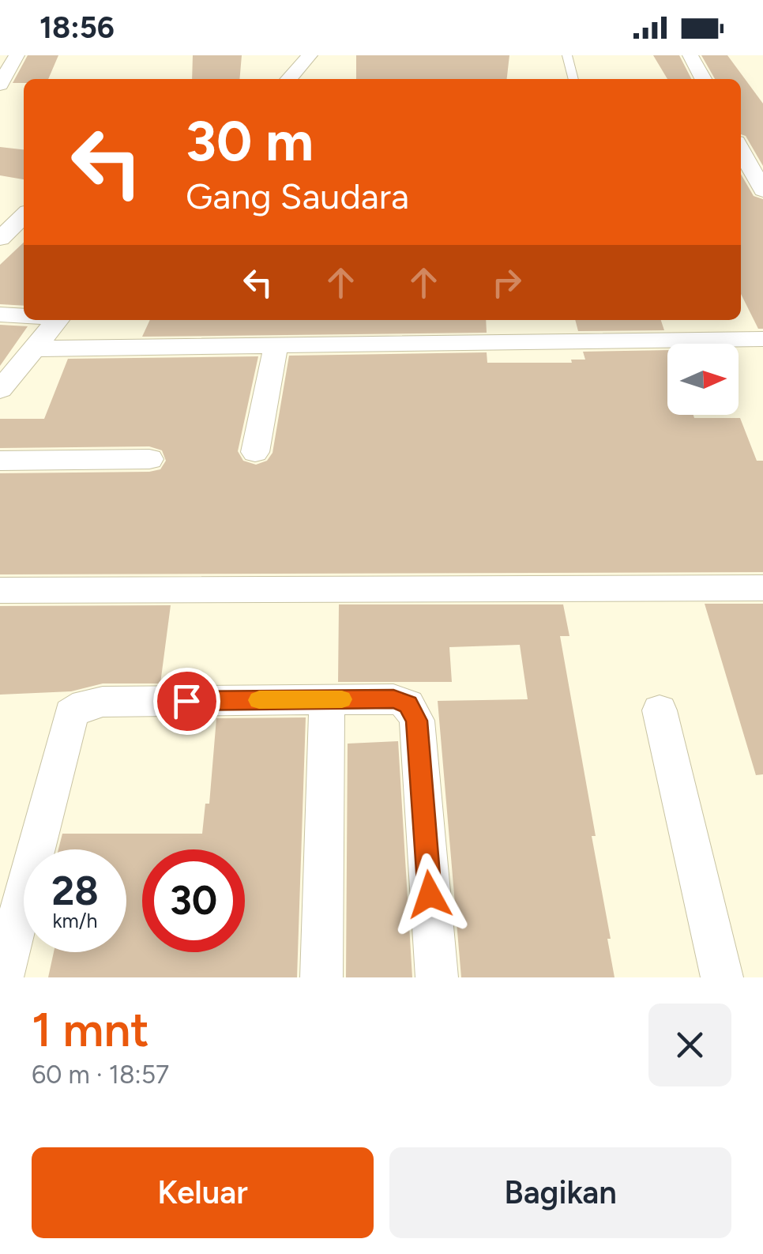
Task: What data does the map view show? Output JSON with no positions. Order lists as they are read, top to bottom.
{
  "north": "right",
  "page": {
    "status": "18:56",
    "turn": ["30 m", "Gang Saudara"],
    "speed": "28 km/h",
    "limit": "30",
    "heading": ["1 mnt", "60 m · 18:57"],
    "buttons": ["Keluar", "Bagikan"]
  }
}
